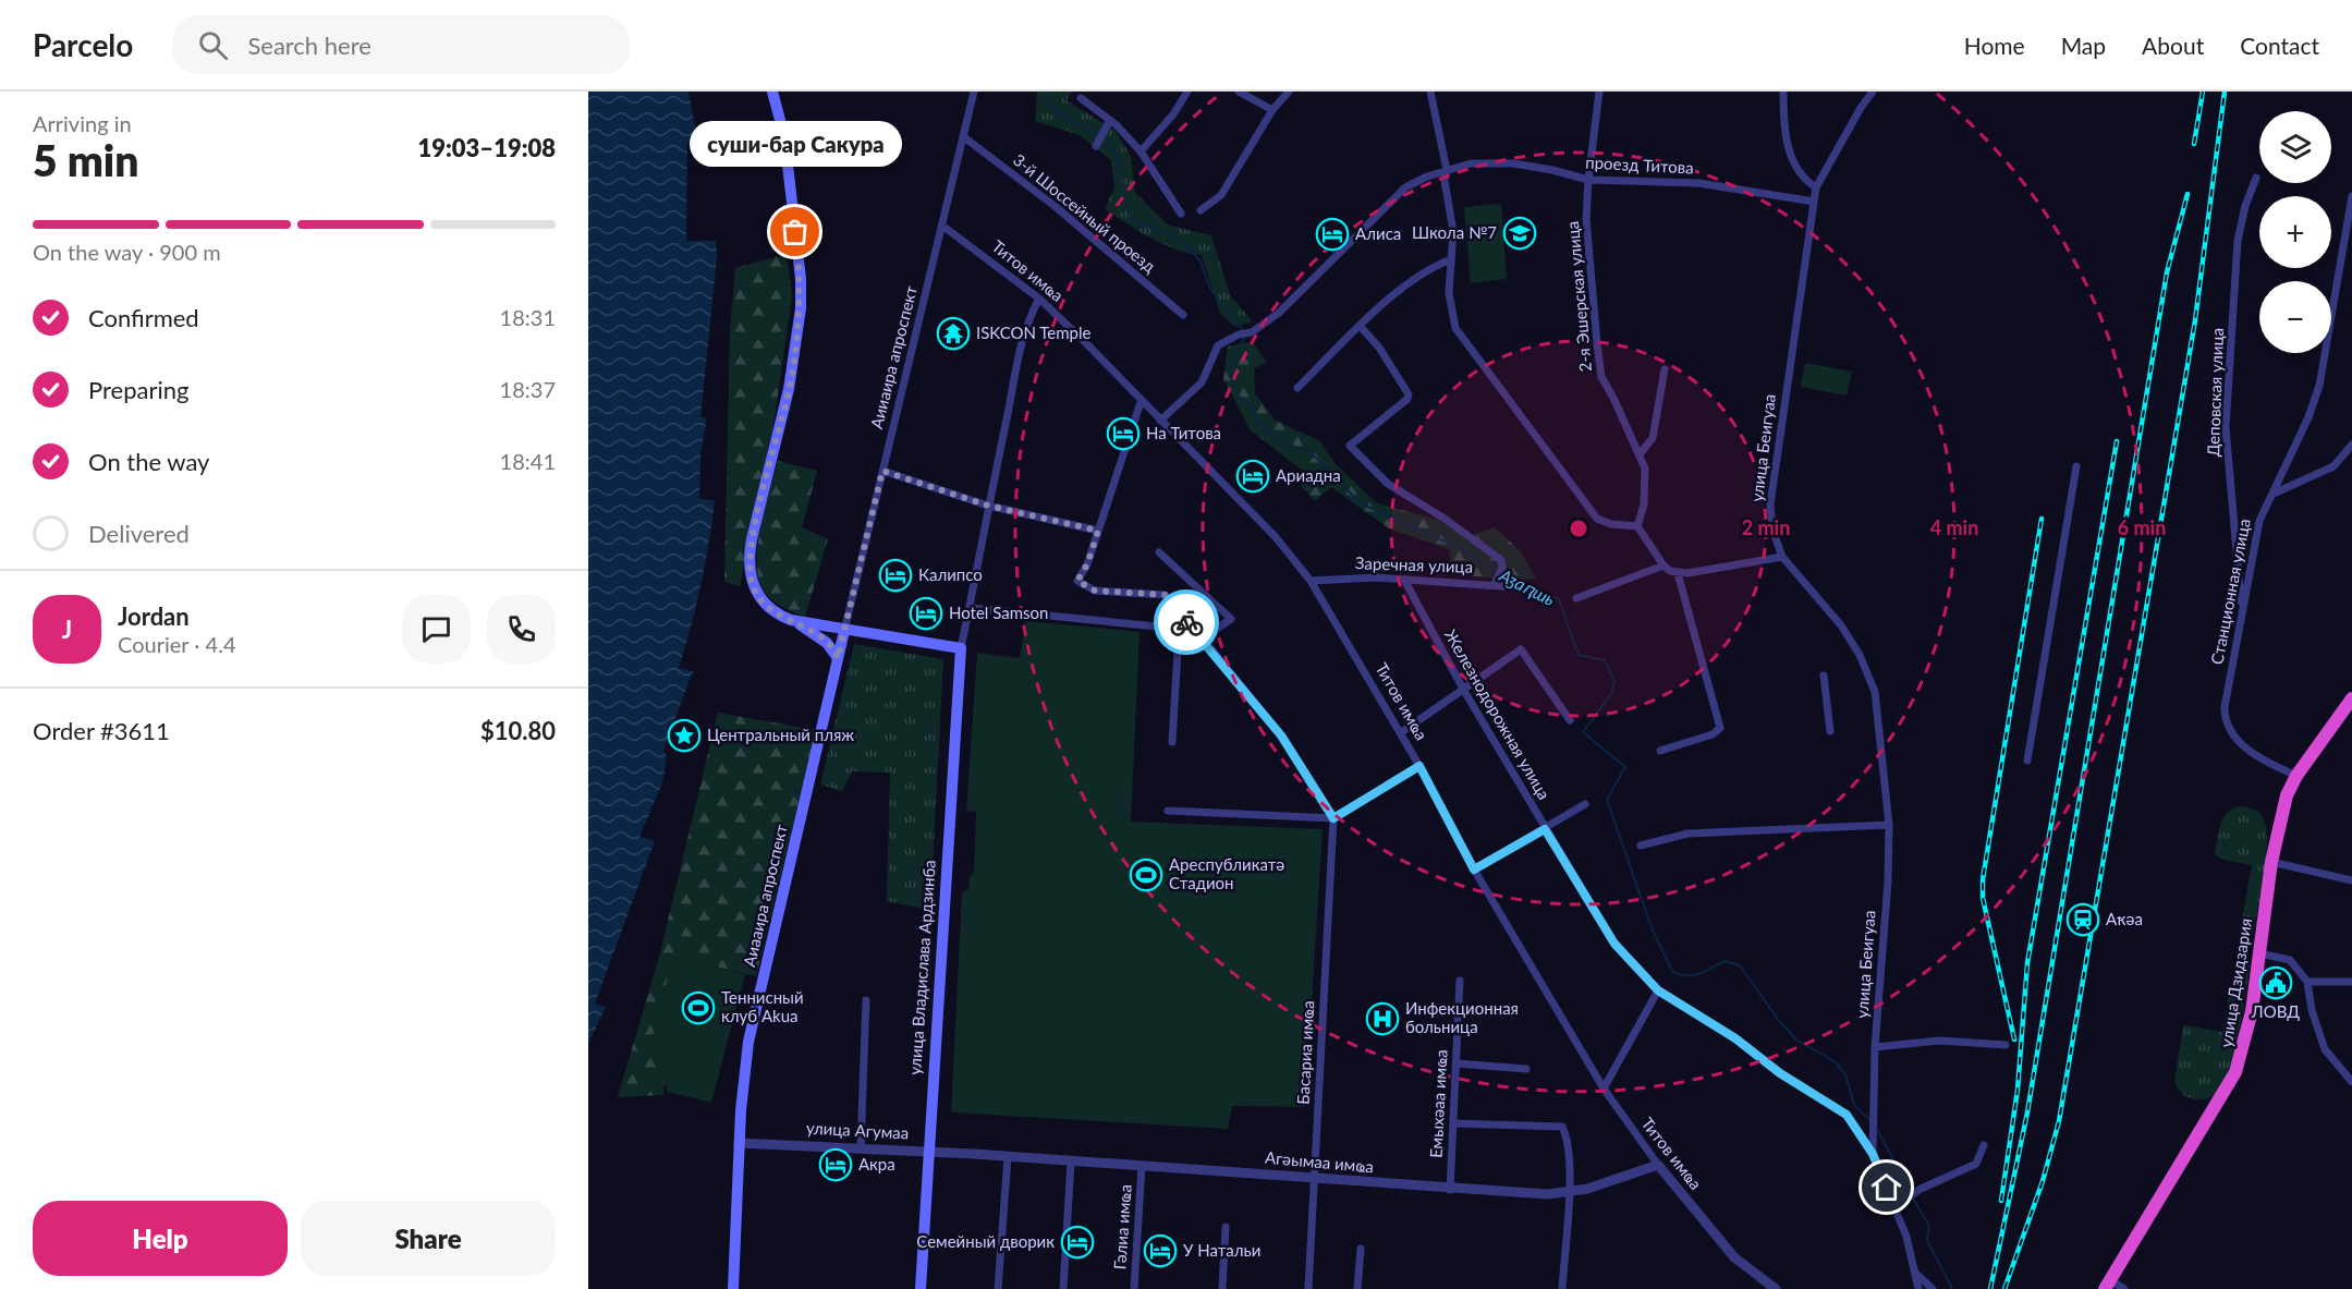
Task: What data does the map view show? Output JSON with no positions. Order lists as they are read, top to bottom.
{
  "streets": {
    "highway": ["улица Дзидзария"],
    "main road": ["Аиааира апроспект", "улица Владислава Ардзинба"],
    "street": [
      "проезд Титова",
      "3-й Шоссейный проезд",
      "Титов имҩа",
      "2-я Эшерская улица",
      "Аииаира апроспект",
      "Деповская улица",
      "улица Беигуаа",
      "Заречная улица",
      "Станционная улица",
      "Железнодорожная улица",
      "Басариа имҩа",
      "Емыхәаа имҩа",
      "улица Агумаа",
      "Агәымаа имҩа",
      "Гәлиа имҩа"
    ]
  },
  "crossings": [
    ["проезд Титова", "Титов имҩа"],
    ["проезд Титова", "2-я Эшерская улица"],
    ["проезд Титова", "улица Беигуаа"],
    ["3-й Шоссейный проезд", "Аииаира апроспект"],
    ["Титов имҩа", "Аииаира апроспект"],
    ["Титов имҩа", "Заречная улица"],
    ["Титов имҩа", "Агәымаа имҩа"],
    ["Аииаира апроспект", "Аиааира апроспект"],
    ["Деповская улица", "Станционная улица"],
    ["улица Беигуаа", "Железнодорожная улица"],
    ["Заречная улица", "Железнодорожная улица"],
    ["Станционная улица", "улица Дзидзария"],
    ["Аиааира апроспект", "улица Агумаа"],
    ["улица Владислава Ардзинба", "улица Агумаа"],
    ["Басариа имҩа", "Агәымаа имҩа"],
    ["Емыхәаа имҩа", "Агәымаа имҩа"],
    ["улица Агумаа", "Агәымаа имҩа"],
    ["Агәымаа имҩа", "Гәлиа имҩа"]
  ],
  "water": ["Аӡаԥшь"],
  "places": {
    "other": ["суши-бар Сакура"],
    "school or university": ["Школа №7"],
    "hotel": [
      "Алиса",
      "На Титова",
      "Ариадна",
      "Калипсо",
      "Hotel Samson",
      "Акра",
      "Семейный дворик",
      "У Натальи"
    ],
    "temple": ["ISKCON Temple"],
    "place": ["Центральный пляж"],
    "sports": ["Ареспубликатә Стадион", "Теннисный клуб Akua"],
    "station": ["Аҟəа"],
    "public building": ["ЛОВД"],
    "hospital": ["Инфекционная больница"]
  },
  "page": {
    "header": "Parcelo",
    "search": "Search here",
    "nav": [
      "Home",
      "Map",
      "About",
      "Contact"
    ],
    "heading": ["5 min", "Arriving in", "19:03–19:08"],
    "panel": [
      "Jordan",
      "Courier · 4.4",
      "Order #3611",
      "$10.80"
    ],
    "map_buttons": ["+", "−"],
    "bubble": "суши-бар Сакура",
    "bar": "On the way · 900 m",
    "list": [
      ["Confirmed", "18:31"],
      ["Preparing", "18:37"],
      ["On the way", "18:41"],
      "Delivered"
    ],
    "round": "J",
    "buttons": ["Help", "Share"]
  },
  "rings": ["2 min", "4 min", "6 min"]
}
